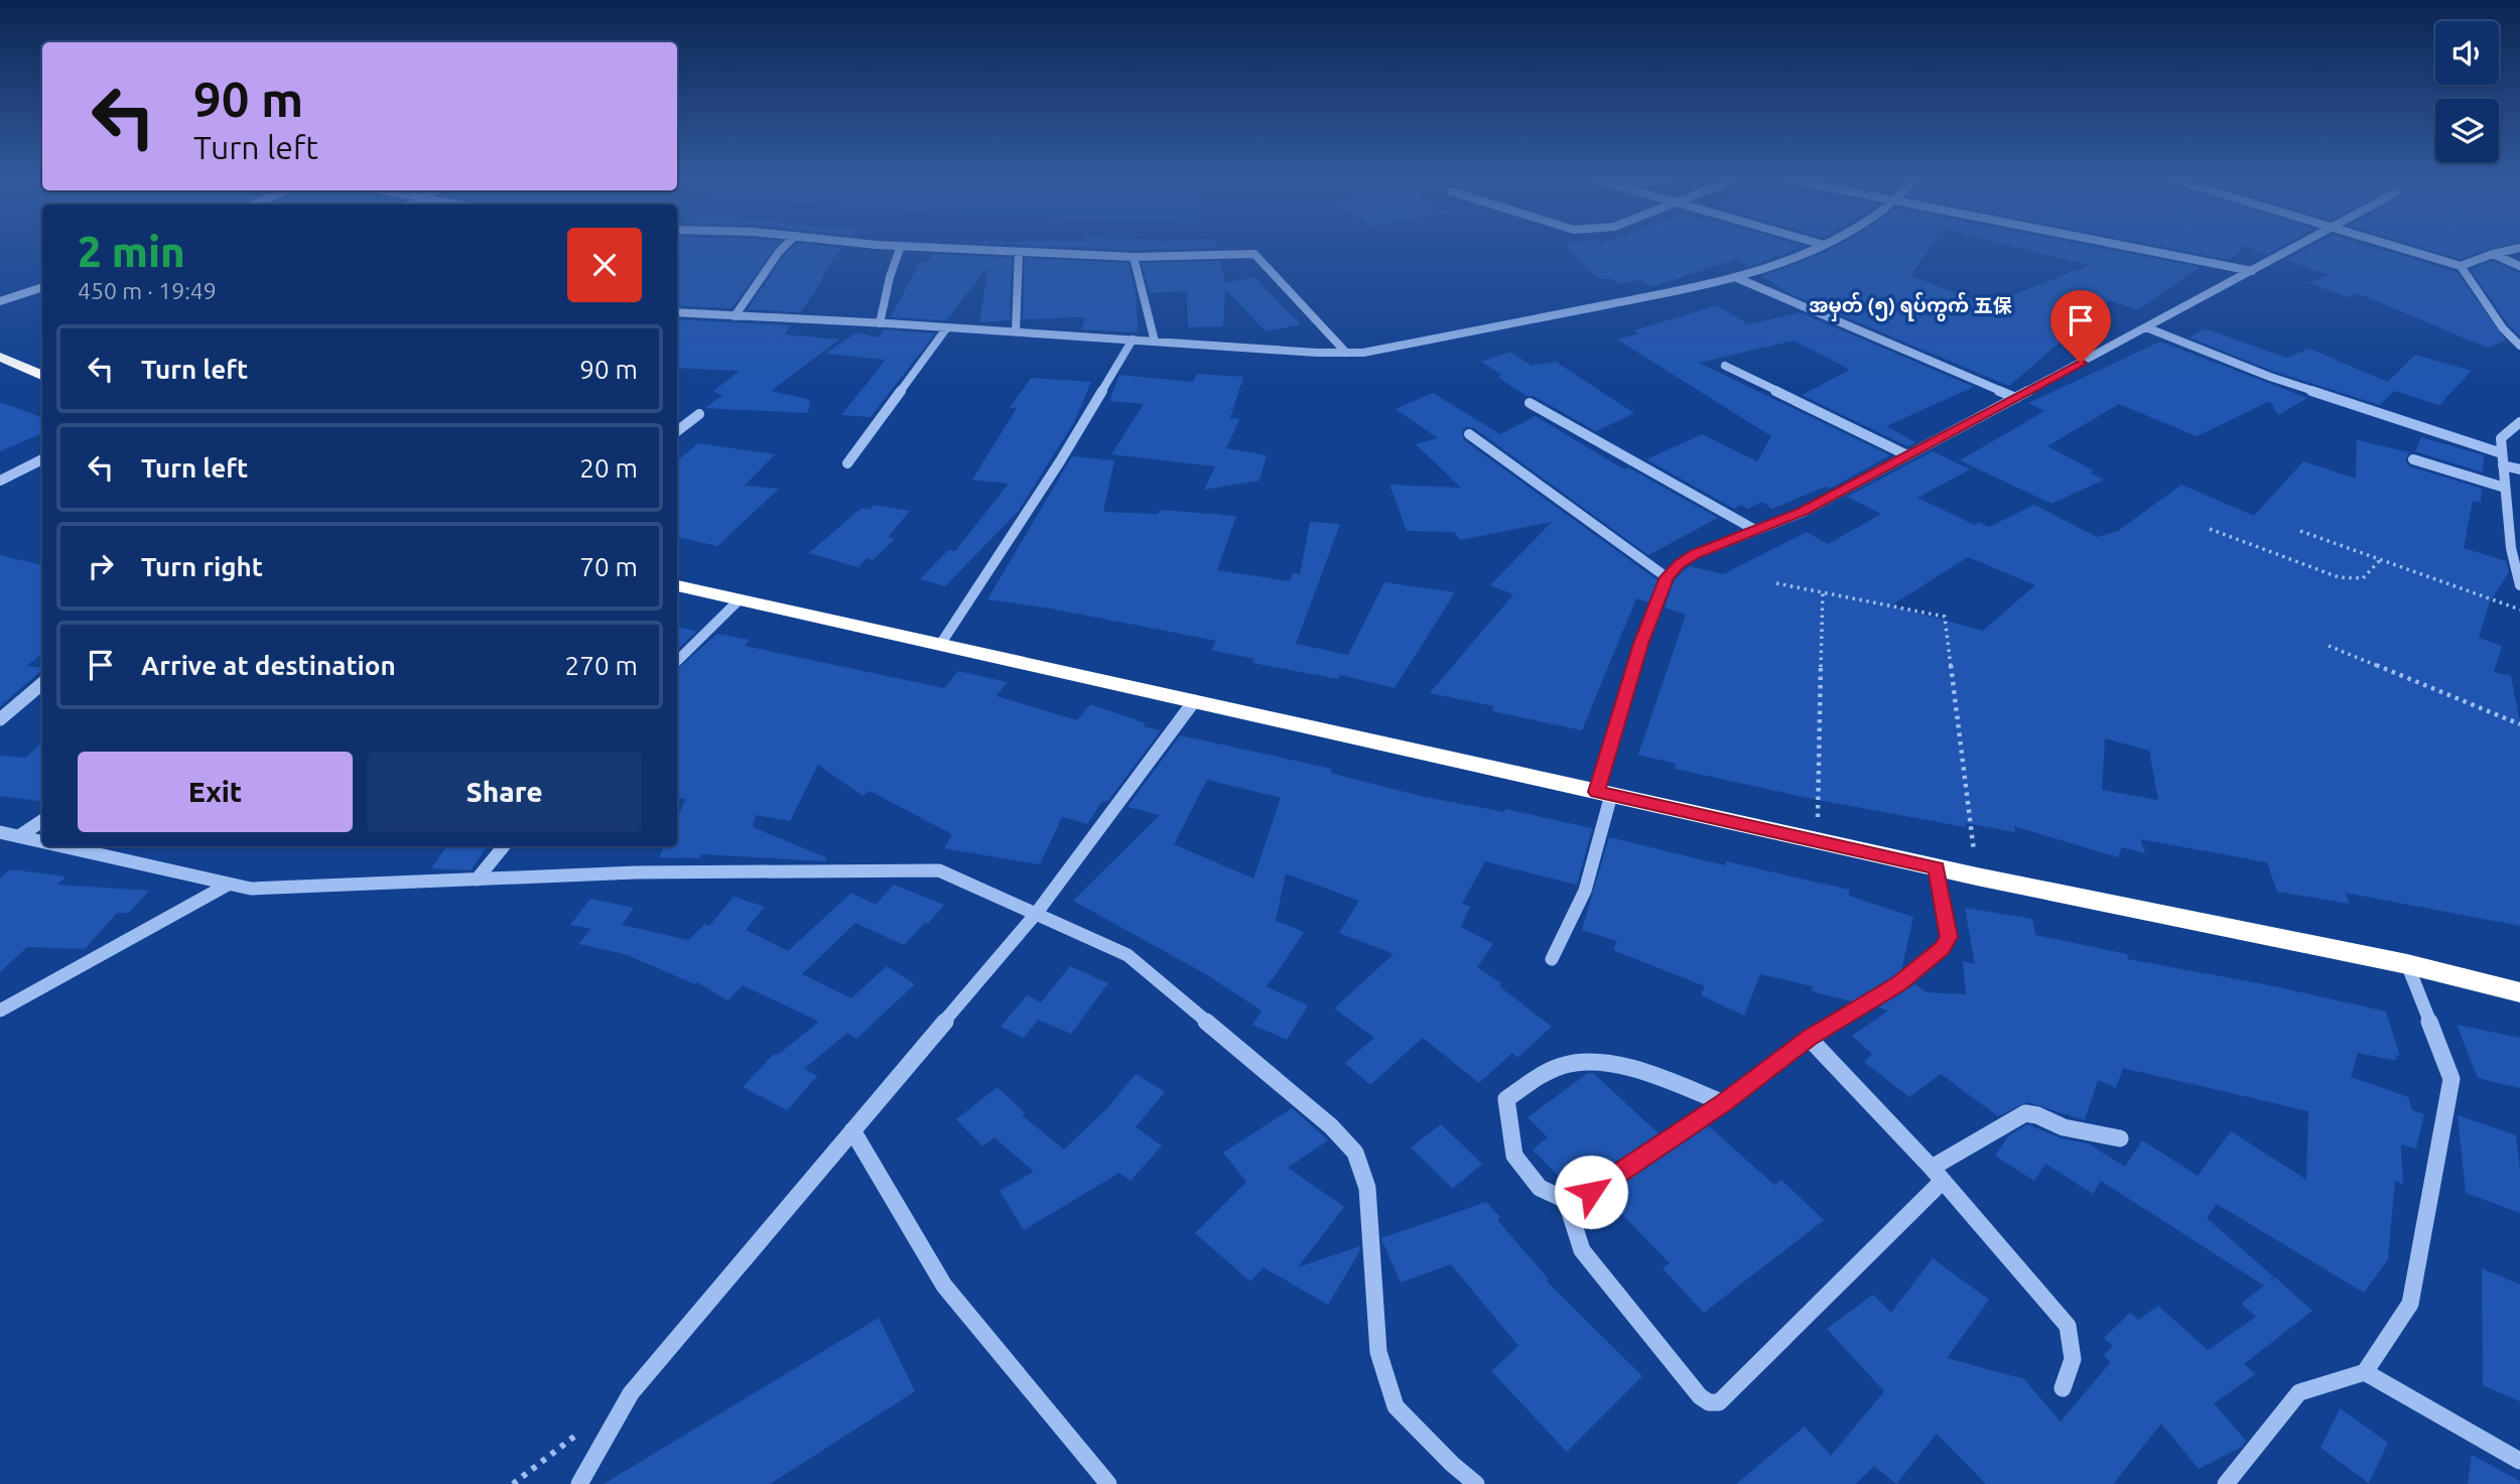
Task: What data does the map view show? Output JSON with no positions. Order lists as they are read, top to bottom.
{
  "districts": ["အမှတ် (၅) ရပ်ကွက် 五保"],
  "page": {
    "turn": ["90 m", "Turn left"],
    "heading": ["2 min", "450 m · 19:49"],
    "list": [
      {
        "name": "Turn left",
        "value": "90 m"
      },
      {
        "name": "Turn left",
        "value": "20 m"
      },
      {
        "name": "Turn right",
        "value": "70 m"
      },
      {
        "name": "Arrive at destination",
        "value": "270 m"
      }
    ],
    "buttons": ["Exit", "Share"]
  }
}
